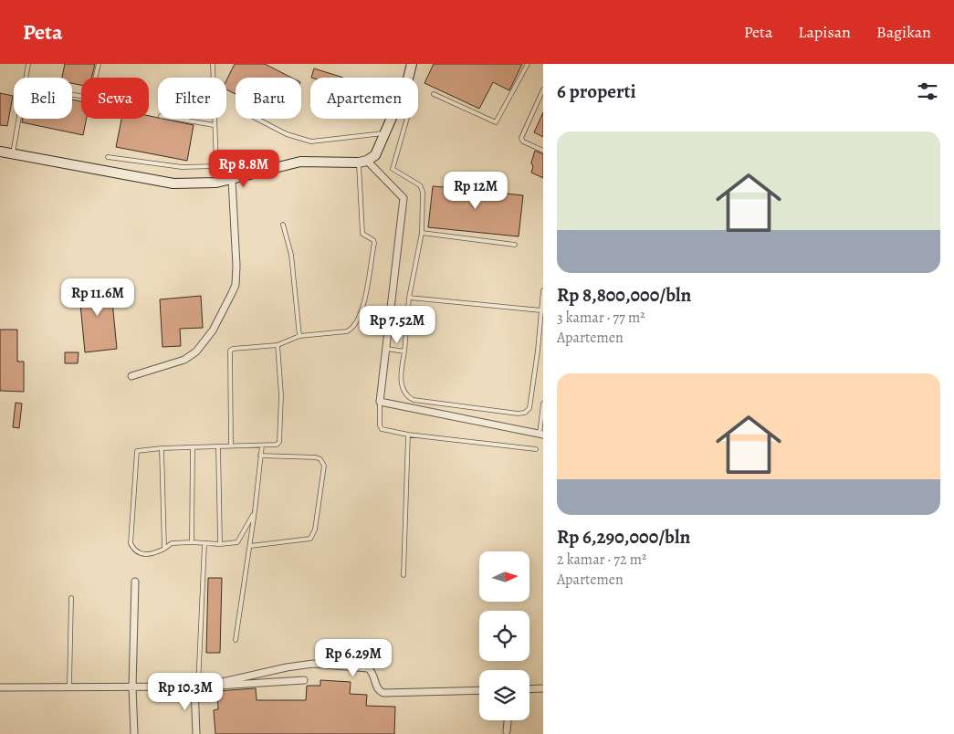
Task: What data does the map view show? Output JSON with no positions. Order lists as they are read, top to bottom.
{
  "north": "right",
  "page": {
    "header": "Peta",
    "nav": ["Peta", "Lapisan", "Bagikan"],
    "heading": "6 properti",
    "chip": [
      "Beli",
      "Sewa",
      "Filter",
      "Baru",
      "Apartemen"
    ],
    "list": [
      {
        "name": "Rp 8,800,000/bln",
        "note": "3 kamar · 77 m² · Apartemen"
      },
      {
        "name": "Rp 6,290,000/bln",
        "note": "2 kamar · 72 m² · Apartemen"
      }
    ],
    "price": [
      "Rp 8.8M",
      "Rp 12M",
      "Rp 11.6M",
      "Rp 7.52M",
      "Rp 6.29M",
      "Rp 10.3M"
    ]
  }
}
